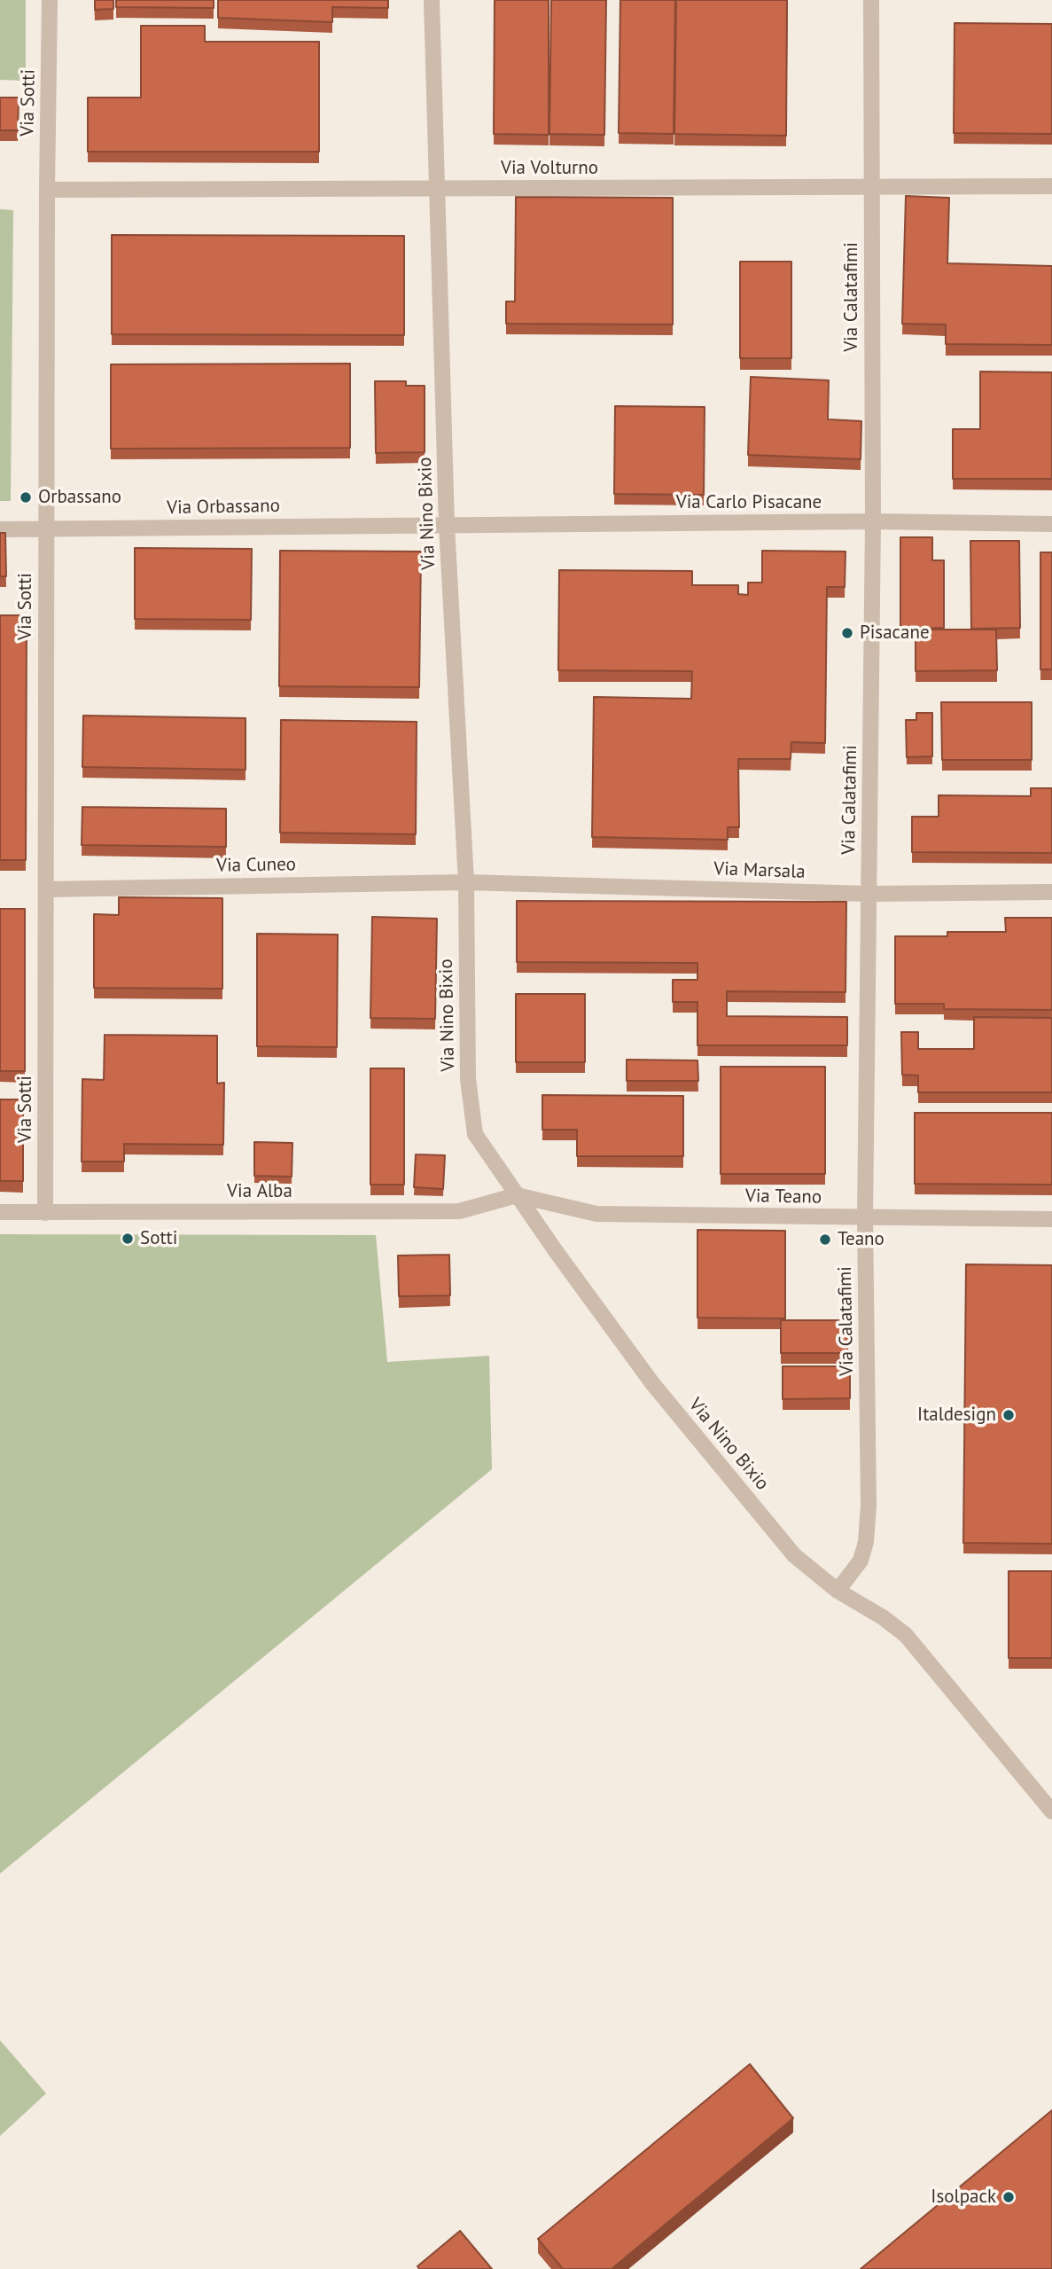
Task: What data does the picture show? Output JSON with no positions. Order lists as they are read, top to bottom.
{
  "streets": {
    "street": [
      "Via Sotti",
      "Via Volturno",
      "Via Calatafimi",
      "Via Carlo Pisacane",
      "Via Orbassano",
      "Via Nino Bixio",
      "Via Cuneo",
      "Via Marsala",
      "Via Alba",
      "Via Teano"
    ]
  },
  "crossings": [
    ["Via Sotti", "Via Volturno"],
    ["Via Sotti", "Via Orbassano"],
    ["Via Sotti", "Via Cuneo"],
    ["Via Sotti", "Via Alba"],
    ["Via Volturno", "Via Calatafimi"],
    ["Via Volturno", "Via Nino Bixio"],
    ["Via Calatafimi", "Via Carlo Pisacane"],
    ["Via Calatafimi", "Via Nino Bixio"],
    ["Via Calatafimi", "Via Marsala"],
    ["Via Calatafimi", "Via Teano"],
    ["Via Carlo Pisacane", "Via Orbassano"],
    ["Via Carlo Pisacane", "Via Nino Bixio"],
    ["Via Orbassano", "Via Nino Bixio"],
    ["Via Nino Bixio", "Via Cuneo"],
    ["Via Nino Bixio", "Via Marsala"],
    ["Via Nino Bixio", "Via Alba"],
    ["Via Nino Bixio", "Via Teano"],
    ["Via Cuneo", "Via Marsala"],
    ["Via Alba", "Via Teano"]
  ],
  "places": [
    "Orbassano",
    "Pisacane",
    "Sotti",
    "Teano",
    "Italdesign",
    "Isolpack"
  ]
}
